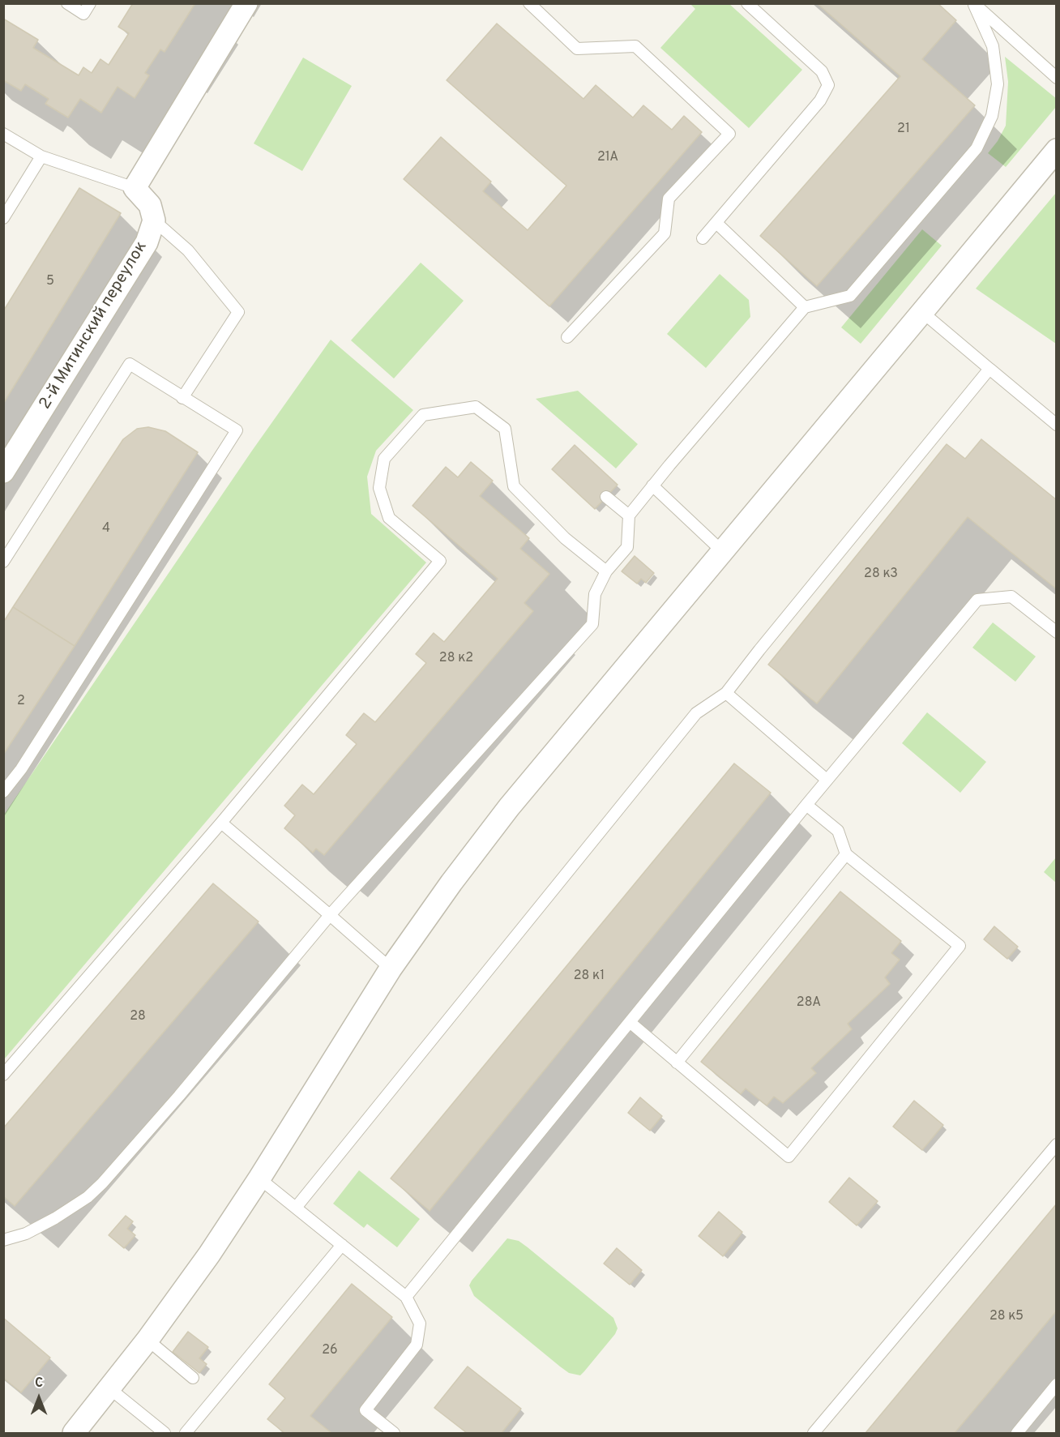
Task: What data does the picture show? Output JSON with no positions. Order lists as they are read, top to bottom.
{
  "streets": {
    "street": ["2-й Митинский переулок"]
  },
  "house_numbers": [
    "21",
    "21А",
    "5",
    "4",
    "28 к3",
    "28 к2",
    "2",
    "28 к1",
    "28А",
    "28",
    "28 к5",
    "26"
  ],
  "north": "top"
}
